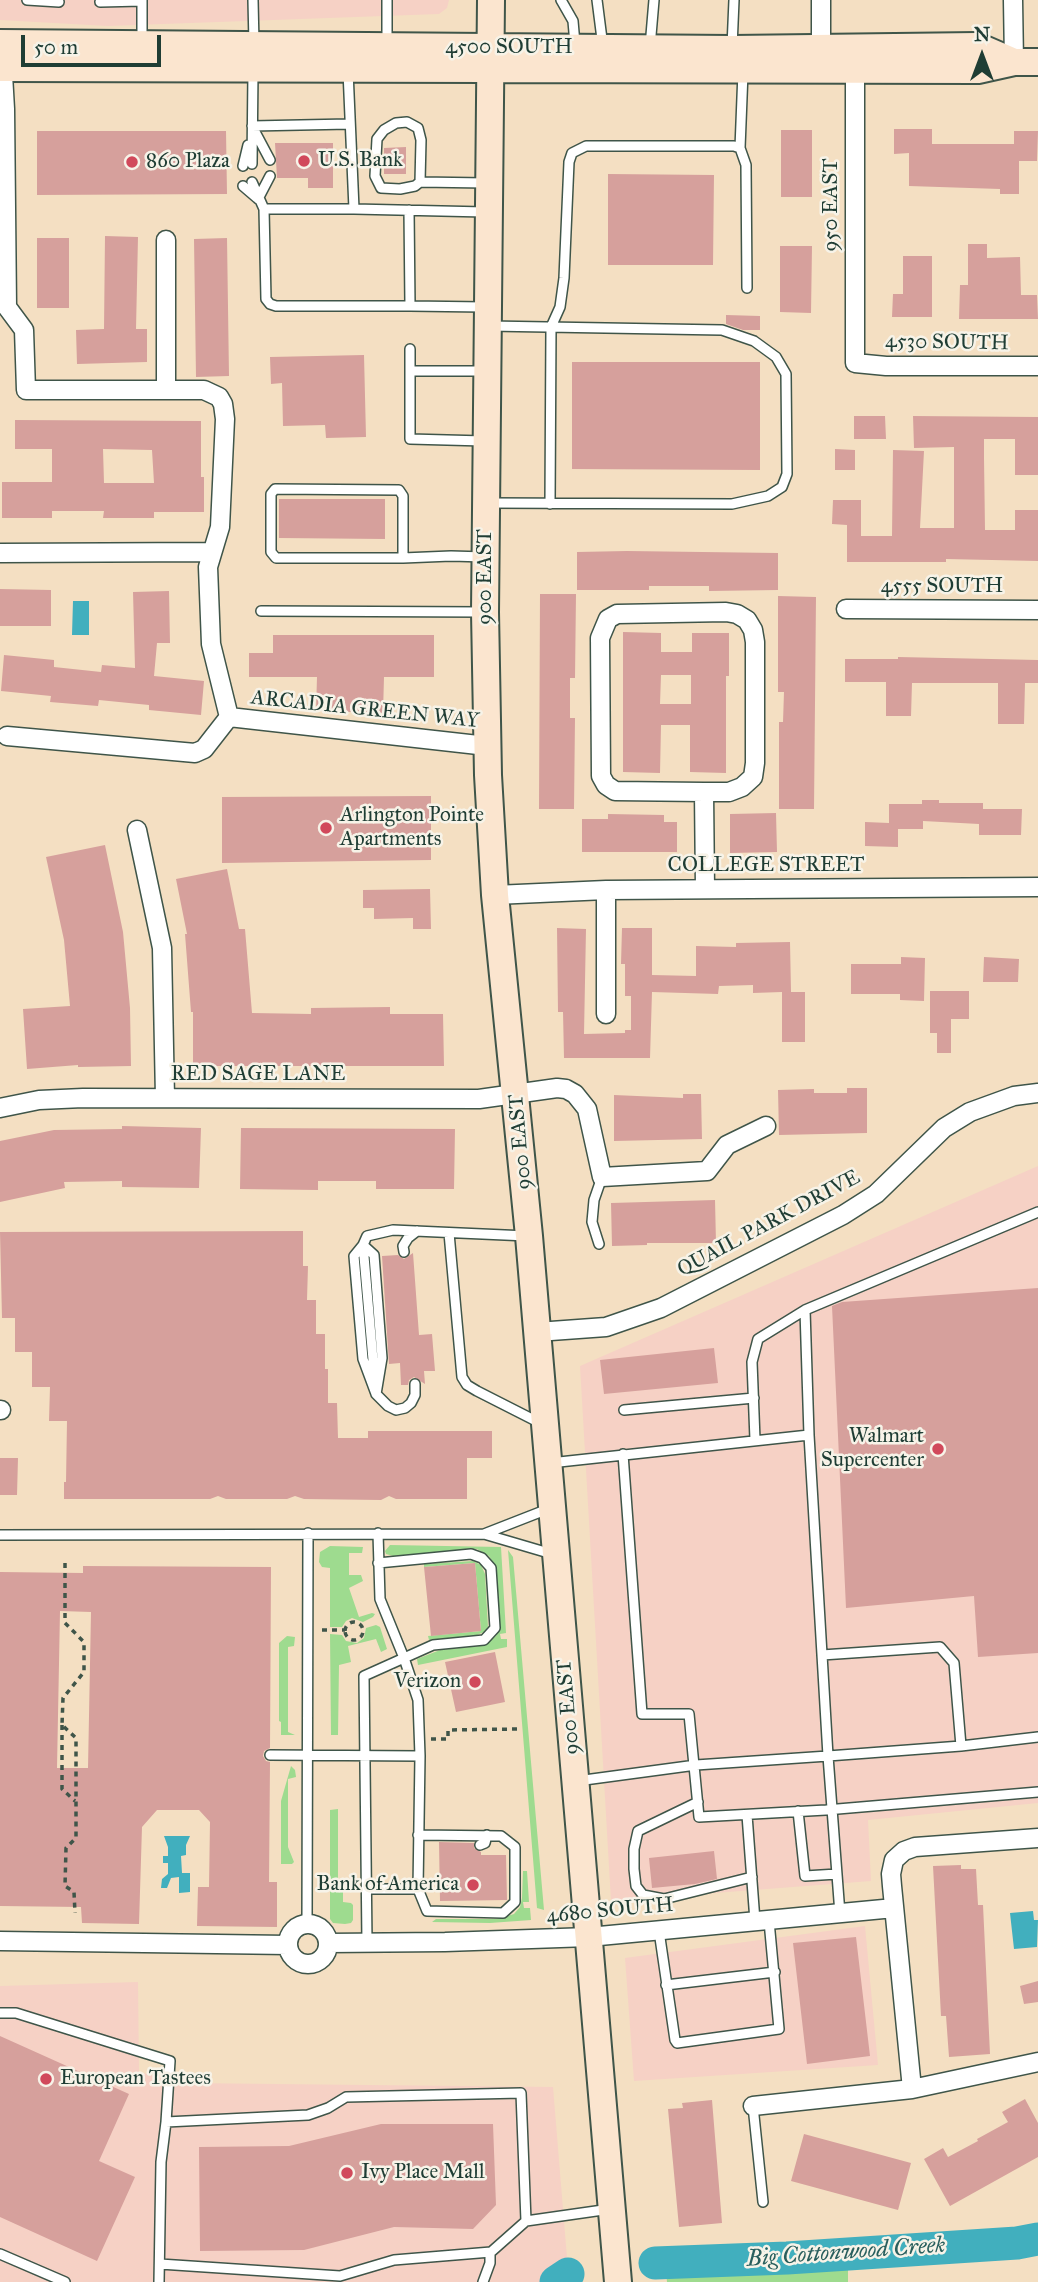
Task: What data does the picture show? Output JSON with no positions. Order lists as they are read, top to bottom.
{
  "streets": {
    "main road": ["4500 SOUTH", "900 EAST"],
    "street": [
      "950 EAST",
      "4530 SOUTH",
      "4555 SOUTH",
      "ARCADIA GREEN WAY",
      "COLLEGE STREET",
      "RED SAGE LANE",
      "QUAIL PARK DRIVE",
      "4680 SOUTH"
    ]
  },
  "crossings": [
    ["4500 SOUTH", "950 EAST"],
    ["4500 SOUTH", "900 EAST"],
    ["4500 SOUTH", "ARCADIA GREEN WAY"],
    ["950 EAST", "4530 SOUTH"],
    ["900 EAST", "ARCADIA GREEN WAY"],
    ["900 EAST", "COLLEGE STREET"],
    ["900 EAST", "RED SAGE LANE"],
    ["900 EAST", "QUAIL PARK DRIVE"],
    ["900 EAST", "4680 SOUTH"]
  ],
  "water": ["Big Cottonwood Creek"],
  "places": [
    "U.S. Bank",
    "860 Plaza",
    "Arlington Pointe Apartments",
    "Walmart Supercenter",
    "Verizon",
    "Bank of America",
    "European Tastees",
    "Ivy Place Mall"
  ],
  "scale_bar": "50 m",
  "north": "top"
}
